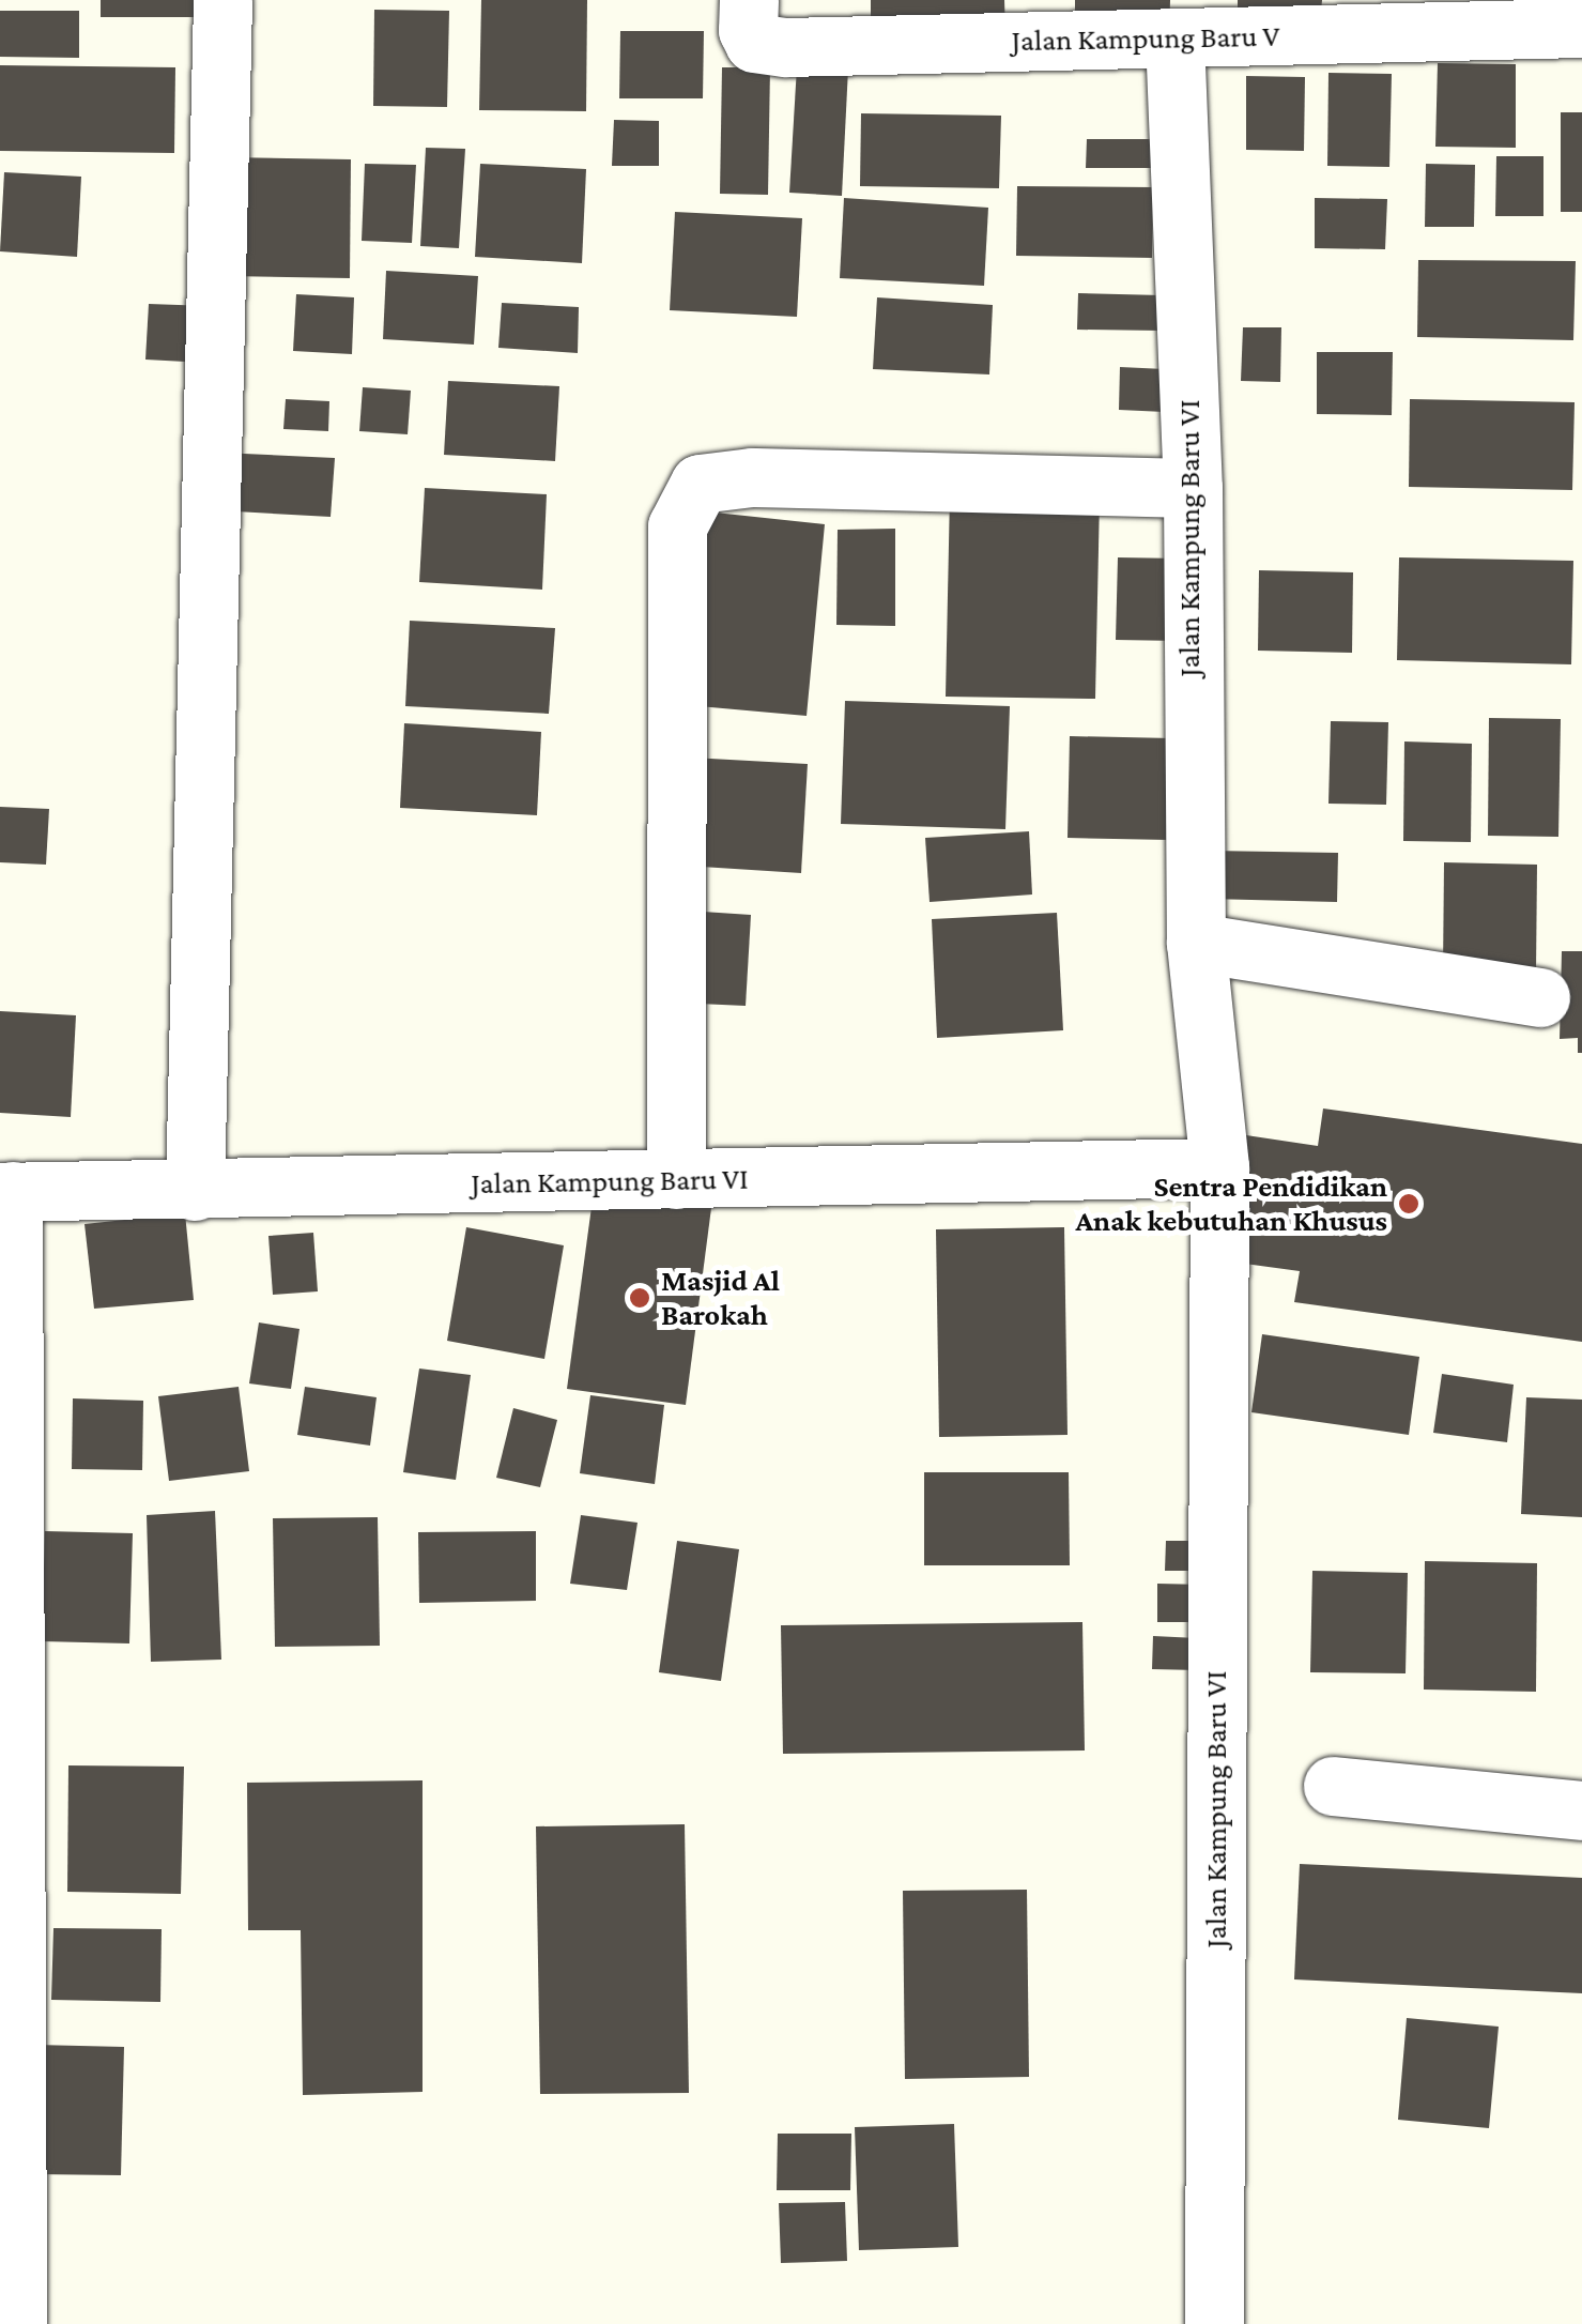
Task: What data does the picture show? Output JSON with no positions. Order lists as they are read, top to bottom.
{
  "streets": {
    "street": ["Jalan Kampung Baru V", "Jalan Kampung Baru VI"]
  },
  "crossings": [
    ["Jalan Kampung Baru V", "Jalan Kampung Baru VI"]
  ],
  "places": ["Sentra Pendidikan Anak kebutuhan Khusus", "Masjid Al Barokah"]
}
